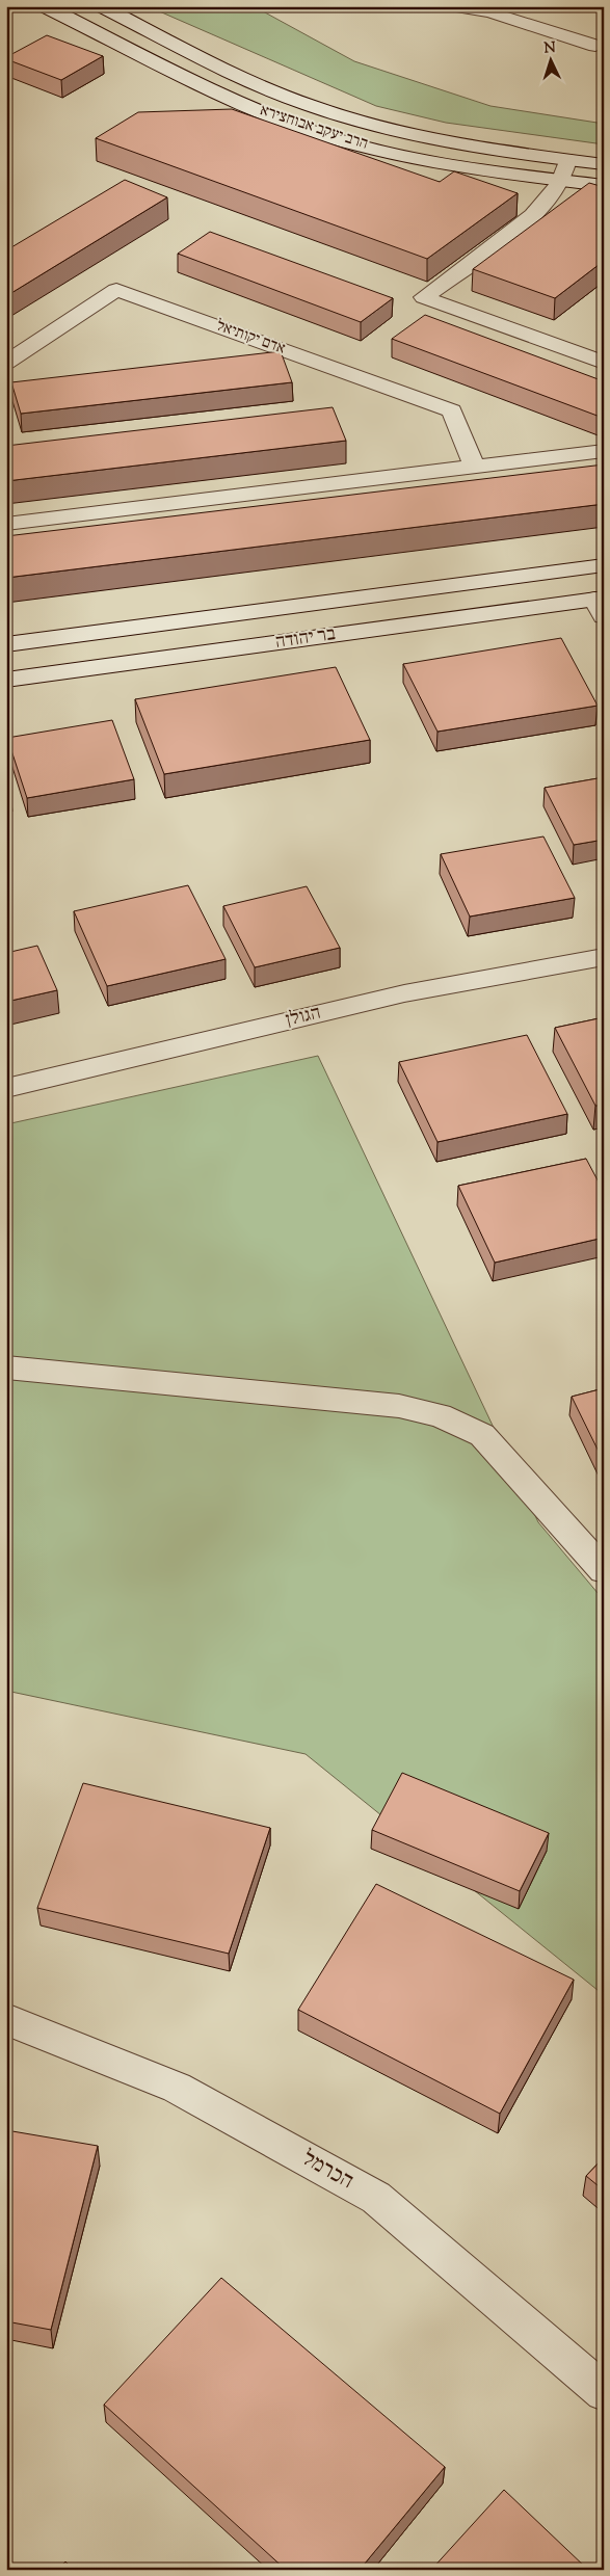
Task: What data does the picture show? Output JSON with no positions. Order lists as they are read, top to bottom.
{
  "streets": {
    "street": [
      "הרב יעקב אבוחצירא",
      "אדם יקותיאל",
      "בר יהודה",
      "הגולן",
      "הכרמל"
    ]
  },
  "north": "top"
}
